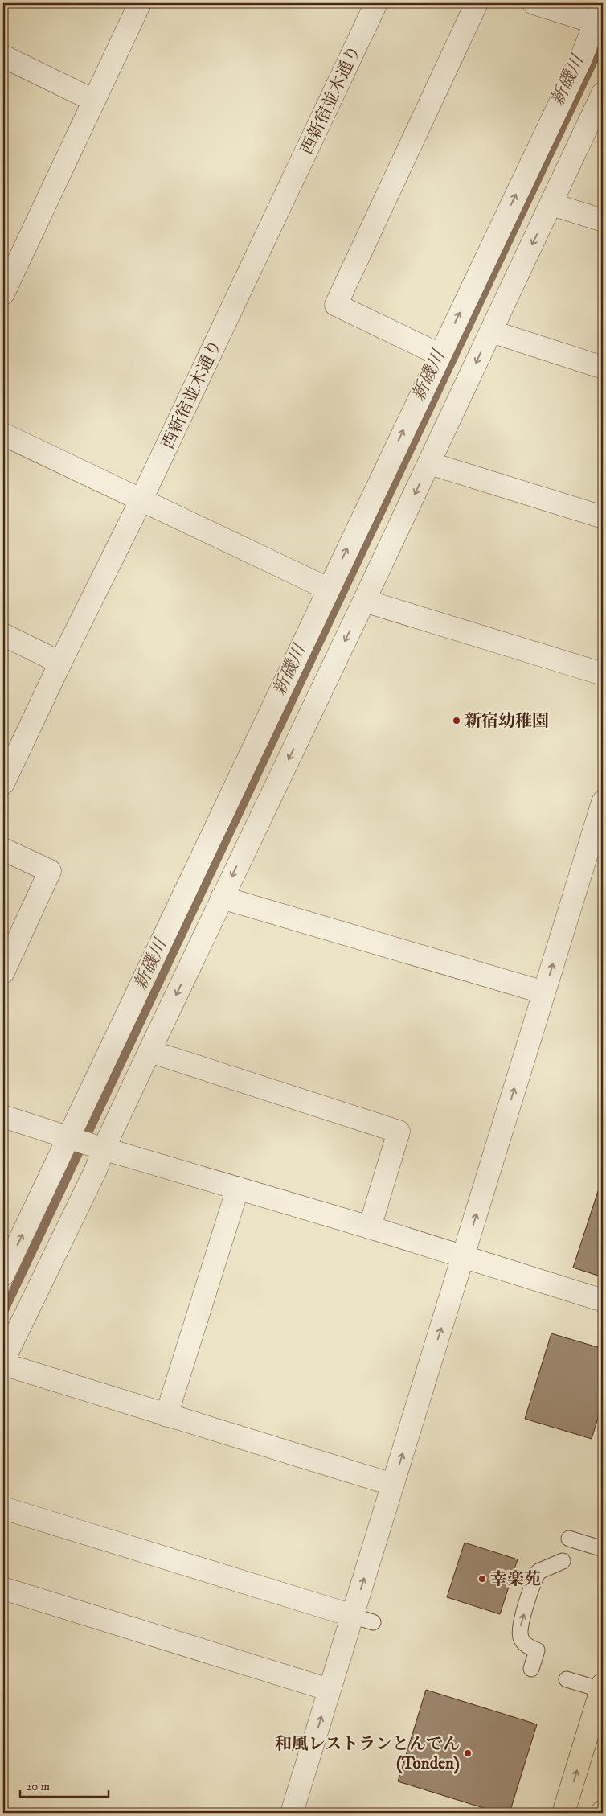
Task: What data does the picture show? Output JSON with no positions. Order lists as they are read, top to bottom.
{
  "streets": {
    "street": ["西新宿並木通り"]
  },
  "water": ["新磯川"],
  "places": ["新宿幼稚園", "幸楽苑", "和風レストランとんでん (Tonden)"],
  "scale_bar": "20 m"
}
